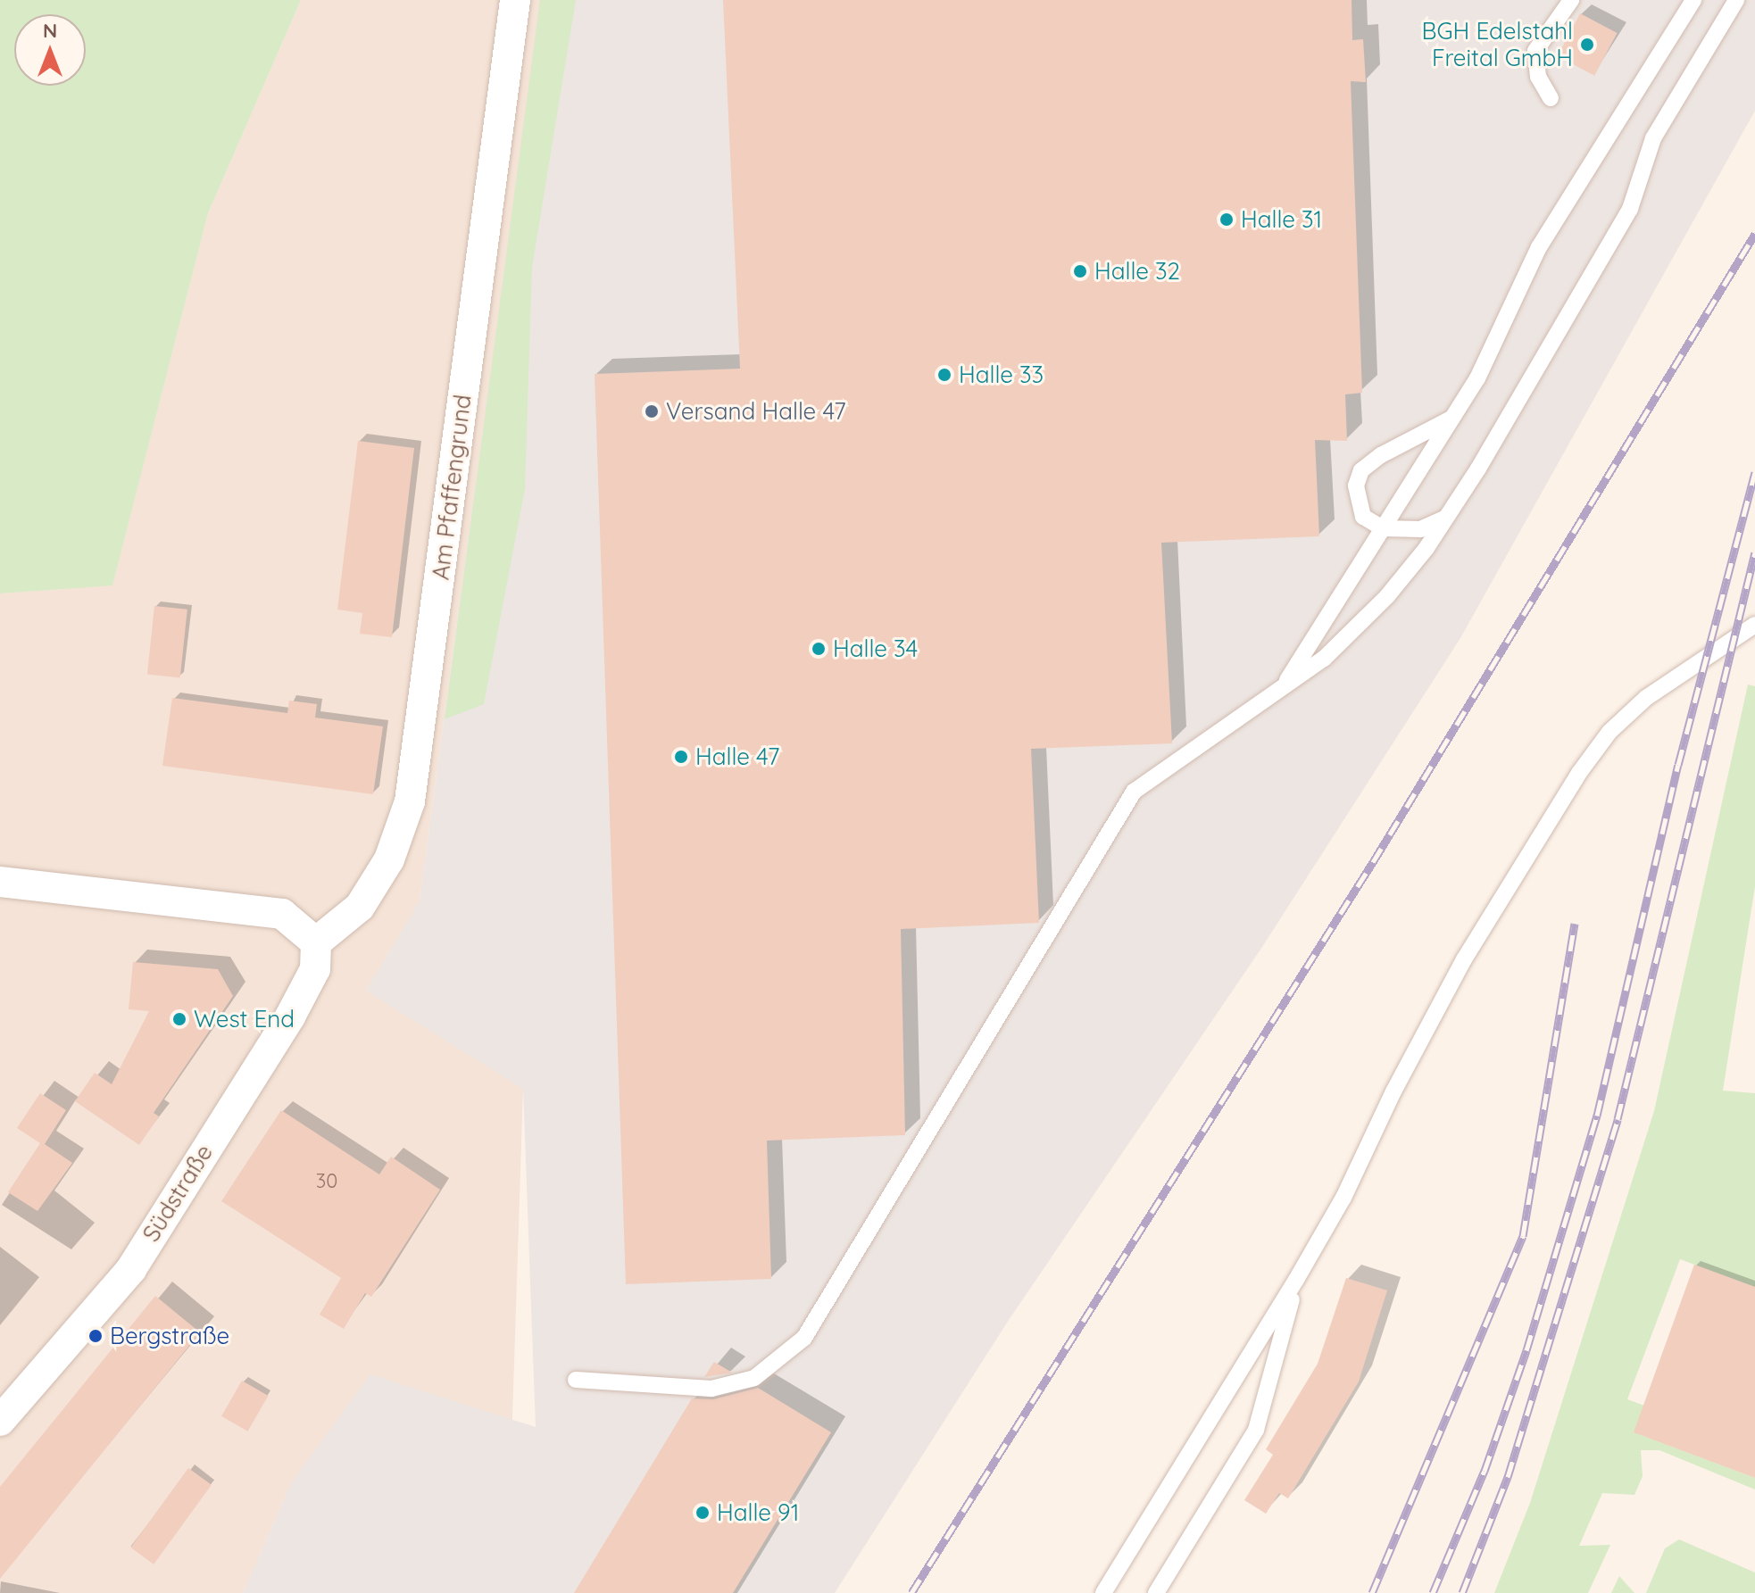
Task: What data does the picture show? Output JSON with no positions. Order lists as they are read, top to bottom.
{
  "streets": {
    "street": ["Am Pfaffengrund", "Südstraße"]
  },
  "crossings": [
    ["Am Pfaffengrund", "Südstraße"]
  ],
  "places": [
    "BGH Edelstahl Freital GmbH",
    "Halle 31",
    "Halle 32",
    "Halle 33",
    "Versand Halle 47",
    "Halle 34",
    "Halle 47",
    "West End",
    "Bergstraße",
    "Halle 91"
  ],
  "house_numbers": ["30"],
  "north": "top"
}
